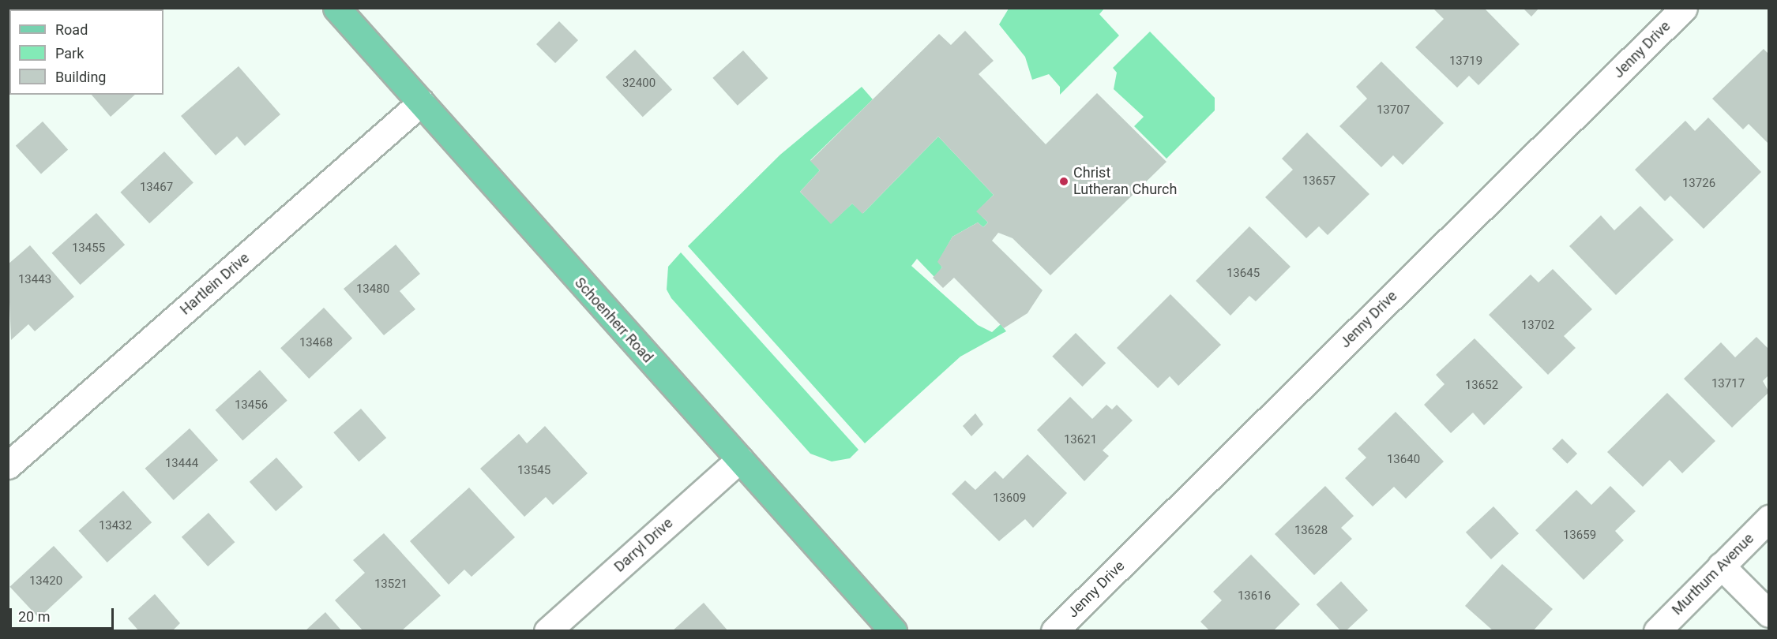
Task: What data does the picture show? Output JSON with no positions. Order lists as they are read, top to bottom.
{
  "streets": {
    "main road": ["Schoenherr Road"],
    "street": [
      "Jenny Drive",
      "Hartlein Drive",
      "Darryl Drive",
      "Murthum Avenue"
    ]
  },
  "crossings": [
    ["Hartlein Drive", "Schoenherr Road"],
    ["Schoenherr Road", "Darryl Drive"]
  ],
  "places": ["Christ Lutheran Church"],
  "house_numbers": [
    "13719",
    "32400",
    "13707",
    "13657",
    "13726",
    "13467",
    "13455",
    "13645",
    "13443",
    "13480",
    "13702",
    "13468",
    "13717",
    "13652",
    "13456",
    "13621",
    "13640",
    "13444",
    "13545",
    "13609",
    "13432",
    "13628",
    "13659",
    "13420",
    "13521",
    "13616"
  ],
  "legend": ["Road", "Park", "Building"],
  "scale_bar": "20 m"
}
